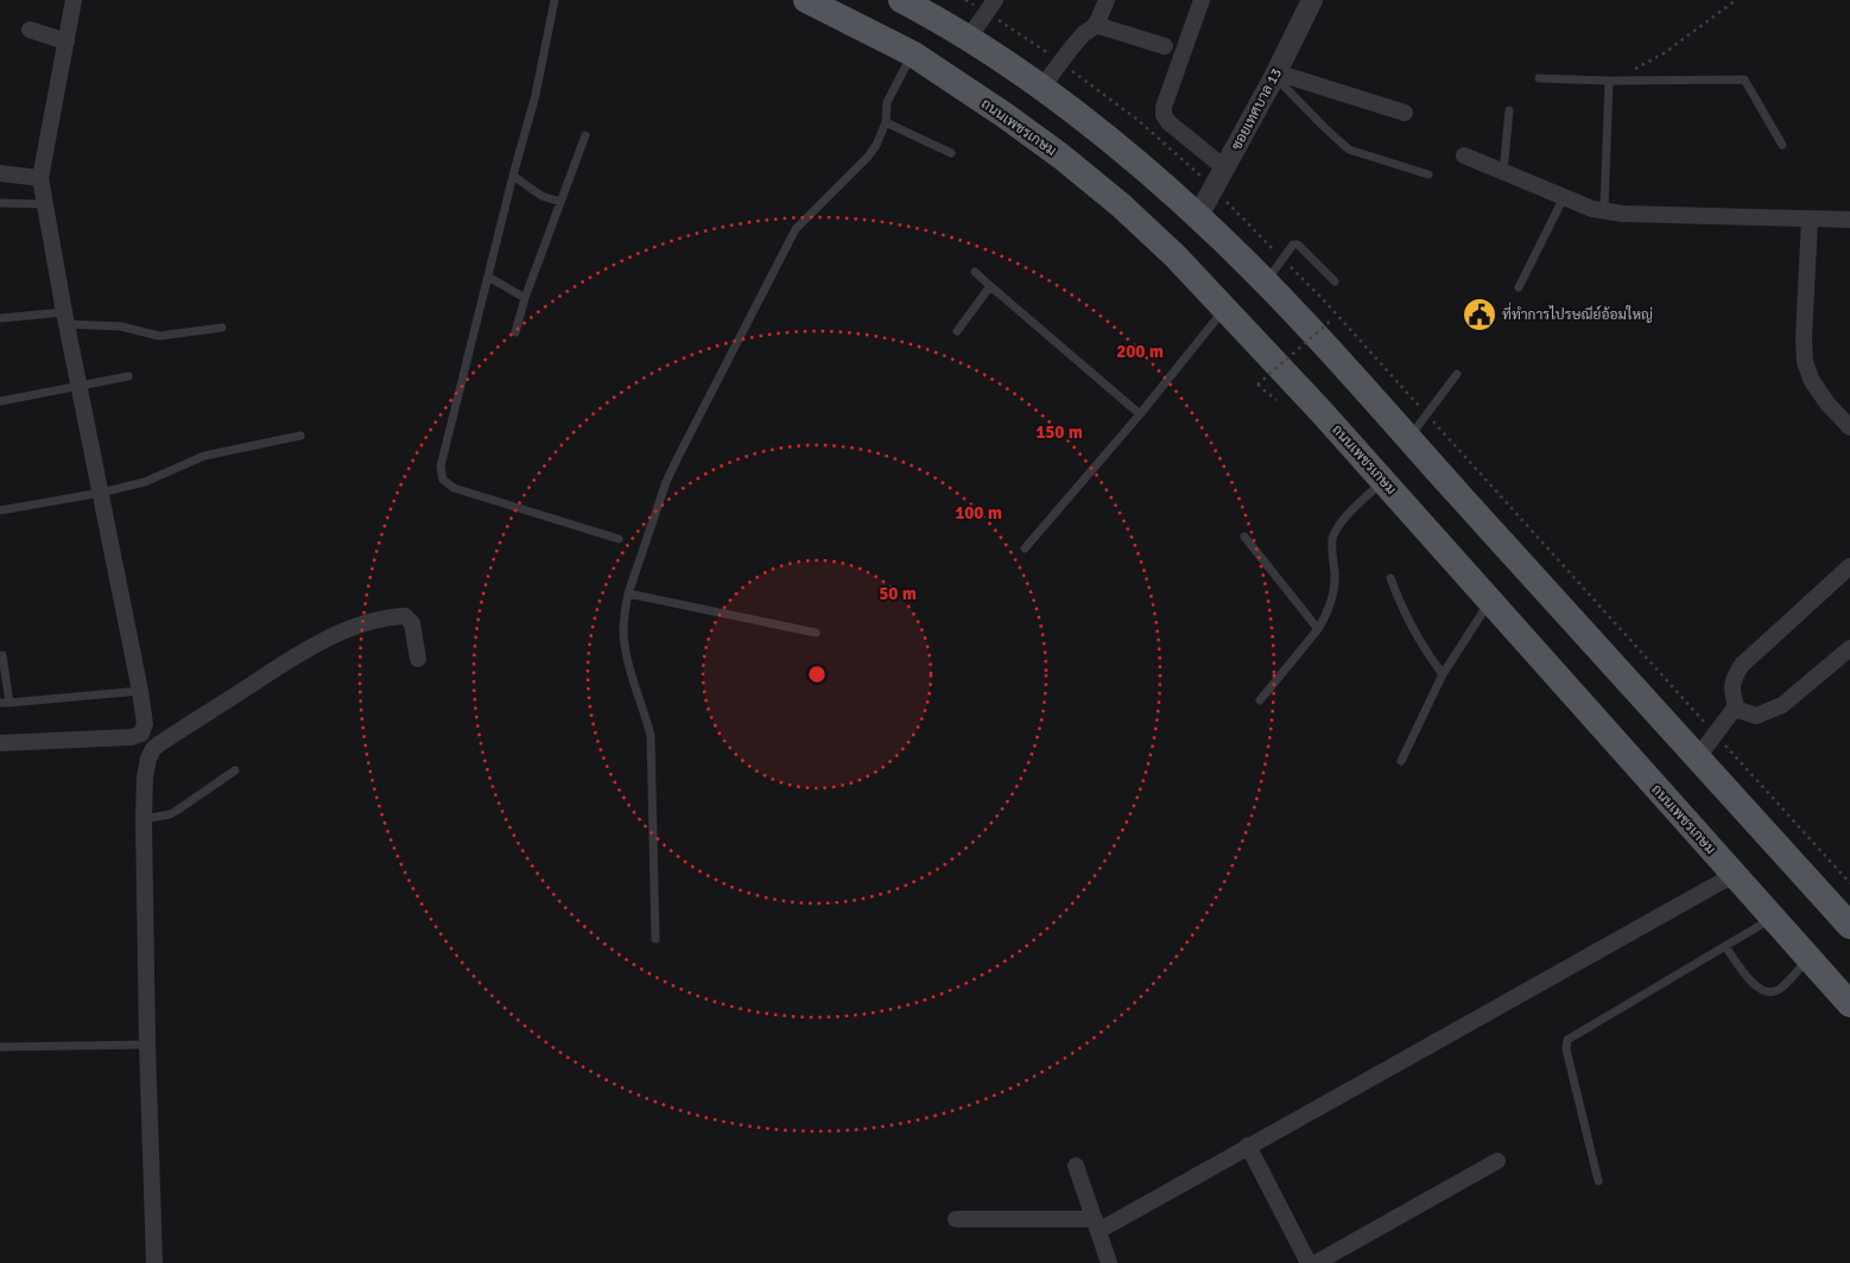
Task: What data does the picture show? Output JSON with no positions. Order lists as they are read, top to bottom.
{
  "streets": {
    "main road": ["ถนนเพชรเกษม"],
    "street": ["ซอยเทศบาล 13"]
  },
  "places": {
    "public building": ["ที่ทำการไปรษณีย์อ้อมใหญ่"]
  },
  "rings": [
    "200 m",
    "150 m",
    "100 m",
    "50 m"
  ]
}
